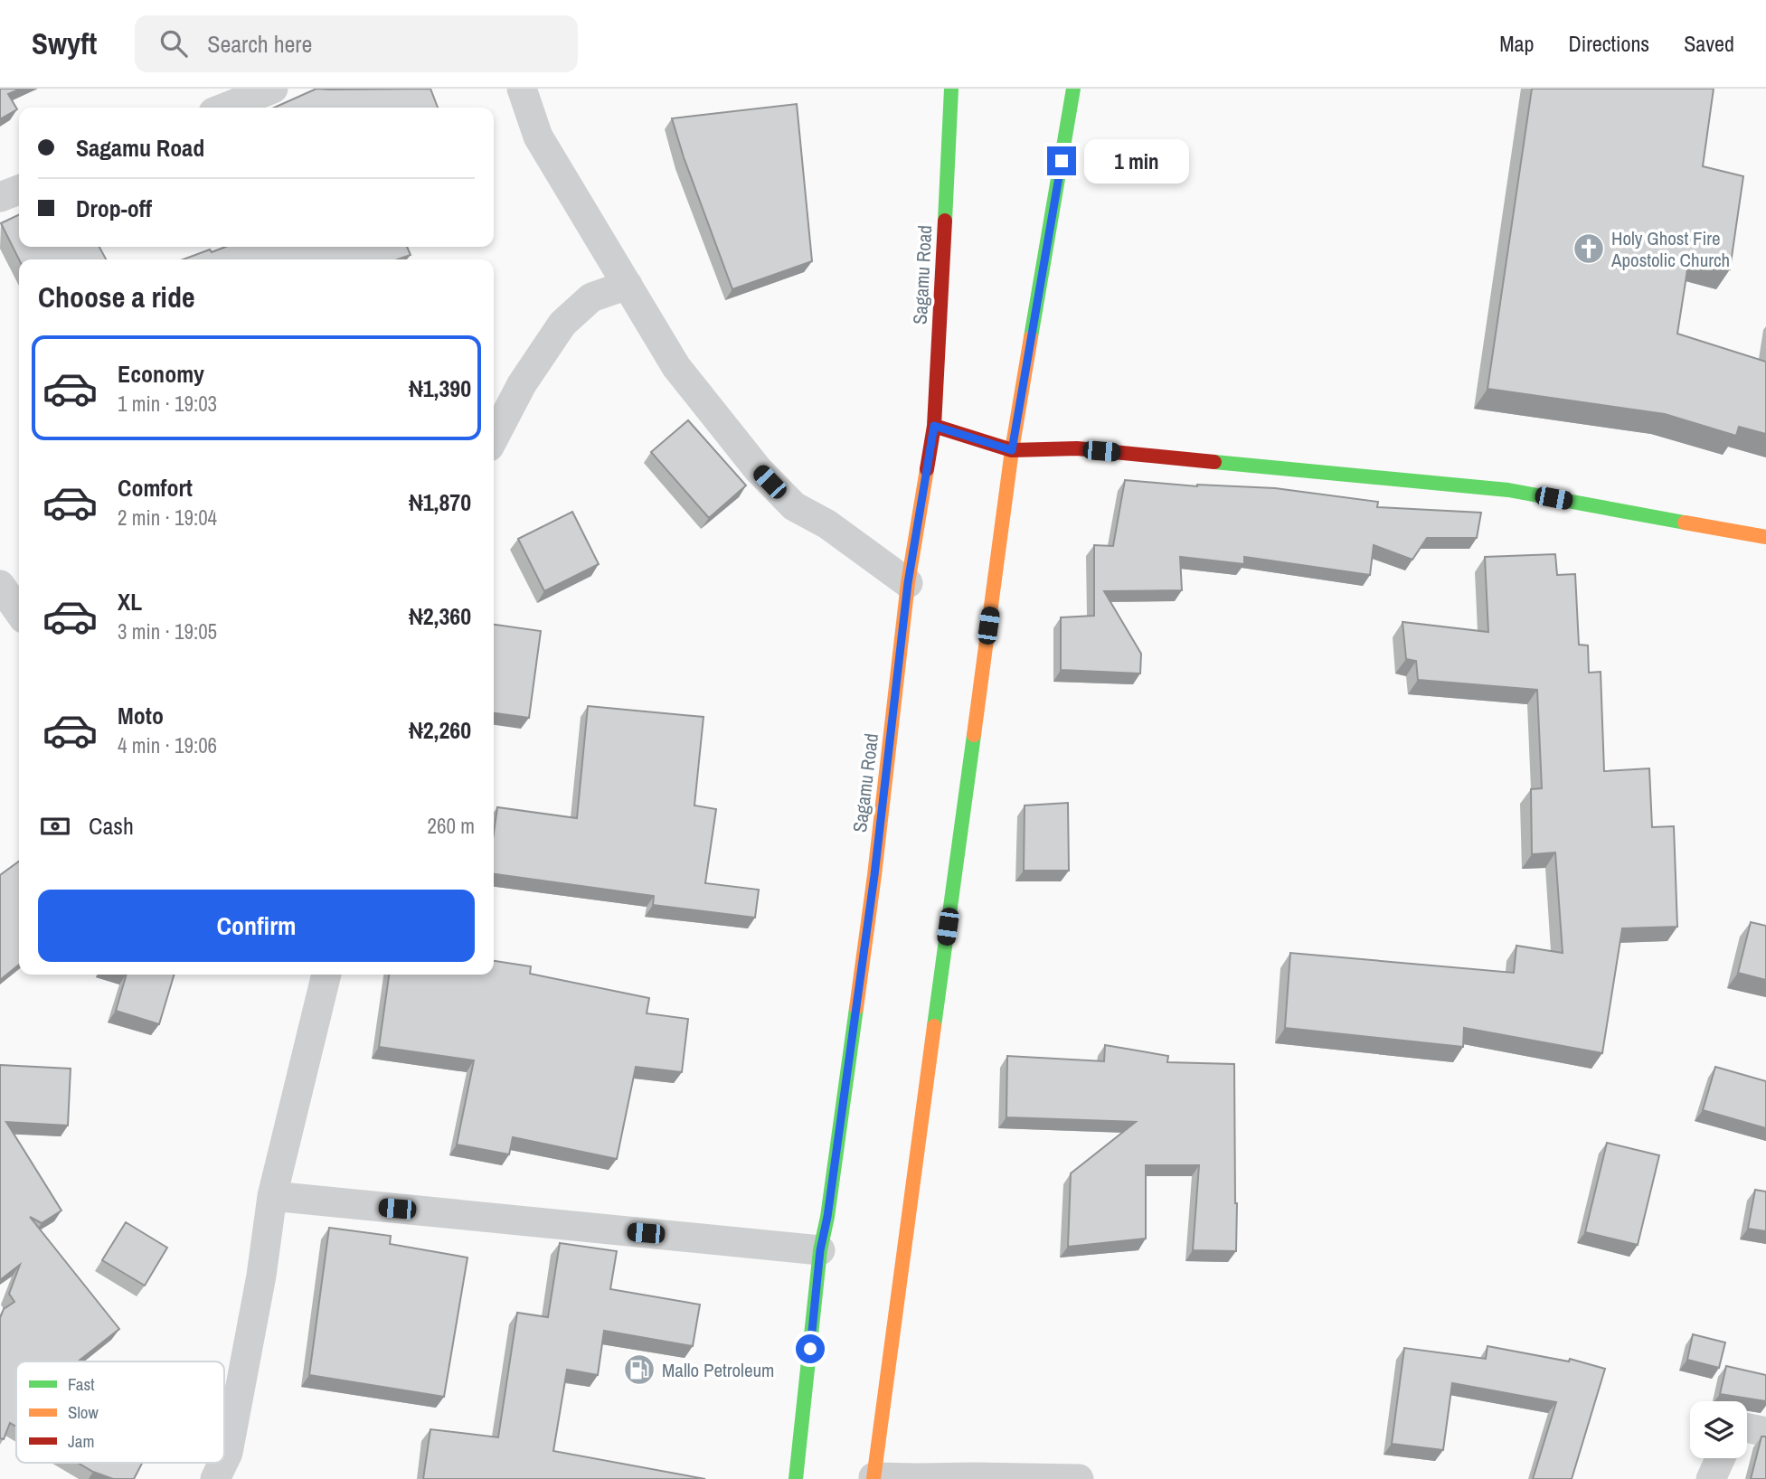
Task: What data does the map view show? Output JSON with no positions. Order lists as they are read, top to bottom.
{
  "streets": {
    "main road": ["Sagamu Road"]
  },
  "places": {
    "church": ["Holy Ghost Fire Apostolic Church"],
    "fuel station": ["Mallo Petroleum"]
  },
  "legend": ["Fast", "Slow", "Jam"],
  "page": {
    "header": "Swyft",
    "search": "Search here",
    "nav": ["Map", "Directions", "Saved"],
    "banner": ["Sagamu Road", "Drop-off"],
    "bubble": "1 min",
    "heading": "Choose a ride",
    "list": [
      {
        "name": "Economy",
        "note": "1 min · 19:03",
        "value": "₦1,390"
      },
      {
        "name": "Comfort",
        "note": "2 min · 19:04",
        "value": "₦1,870"
      },
      {
        "name": "XL",
        "note": "3 min · 19:05",
        "value": "₦2,360"
      },
      {
        "name": "Moto",
        "note": "4 min · 19:06",
        "value": "₦2,260"
      }
    ],
    "pay": ["Cash", "260 m"],
    "buttons": "Confirm"
  }
}
